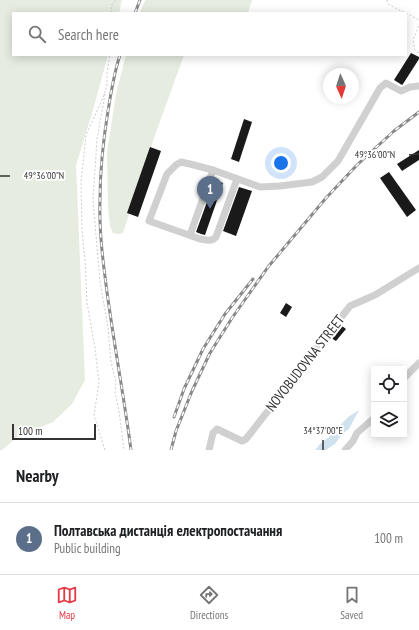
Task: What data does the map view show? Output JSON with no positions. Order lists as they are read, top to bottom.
{
  "streets": {
    "street": ["NOVOBUDOVNA STREET"]
  },
  "scale_bar": "100 m",
  "north": "bottom",
  "page": {
    "search": "Search here",
    "pins": "1",
    "scale": "100 m",
    "heading": "Nearby",
    "list": [
      {
        "mark": "1",
        "name": "Полтавська дистанція електропостачання",
        "note": "Public building",
        "value": "100 m"
      }
    ],
    "nav": ["Map", "Directions", "Saved"]
  },
  "coordinates": ["49°36'00\"N", "34°37'00\"E"]
}
